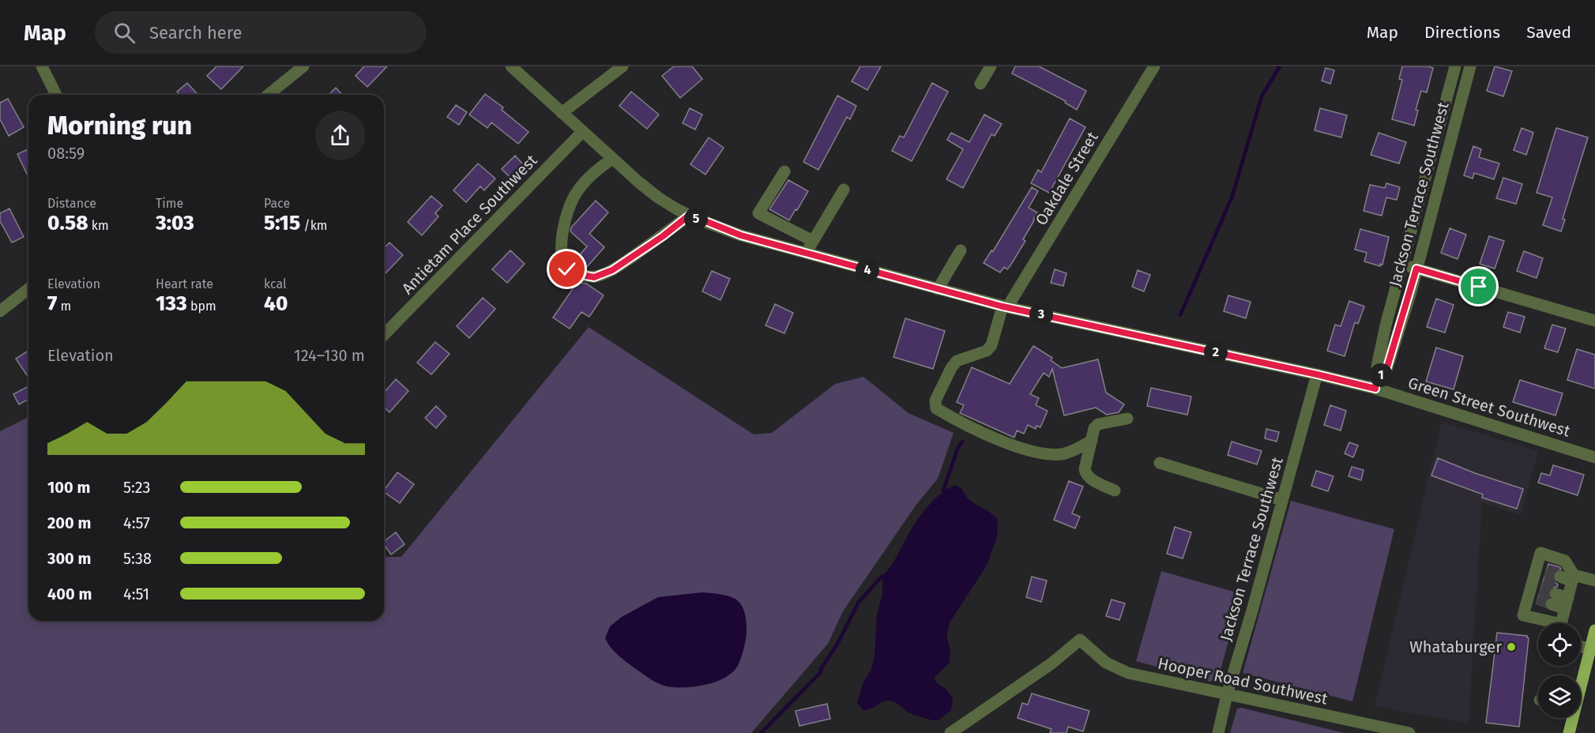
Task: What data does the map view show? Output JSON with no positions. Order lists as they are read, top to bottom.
{
  "streets": {
    "street": [
      "Oakdale Street",
      "Jackson Terrace Southwest",
      "Antietam Place Southwest",
      "Green Street Southwest",
      "Hooper Road Southwest"
    ]
  },
  "crossings": [
    ["Oakdale Street", "Green Street Southwest"],
    ["Jackson Terrace Southwest", "Green Street Southwest"],
    ["Jackson Terrace Southwest", "Hooper Road Southwest"],
    ["Antietam Place Southwest", "Green Street Southwest"]
  ],
  "places": ["Whataburger"],
  "page": {
    "header": "Map",
    "search": "Search here",
    "nav": ["Map", "Directions", "Saved"],
    "heading": ["Morning run", "08:59"],
    "stats": [
      ["Distance", "0.58 km"],
      ["Time", "3:03"],
      ["Pace", "5:15 /km"],
      ["Elevation", "7 m"],
      ["Heart rate", "133 bpm"],
      ["kcal", "40"]
    ],
    "pins": [
      "5",
      "4",
      "3",
      "2",
      "1"
    ],
    "chart": ["Elevation", "124–130 m"],
    "list": [
      {
        "name": "100 m",
        "note": "5:23"
      },
      {
        "name": "200 m",
        "note": "4:57"
      },
      {
        "name": "300 m",
        "note": "5:38"
      },
      {
        "name": "400 m",
        "note": "4:51"
      }
    ]
  }
}
